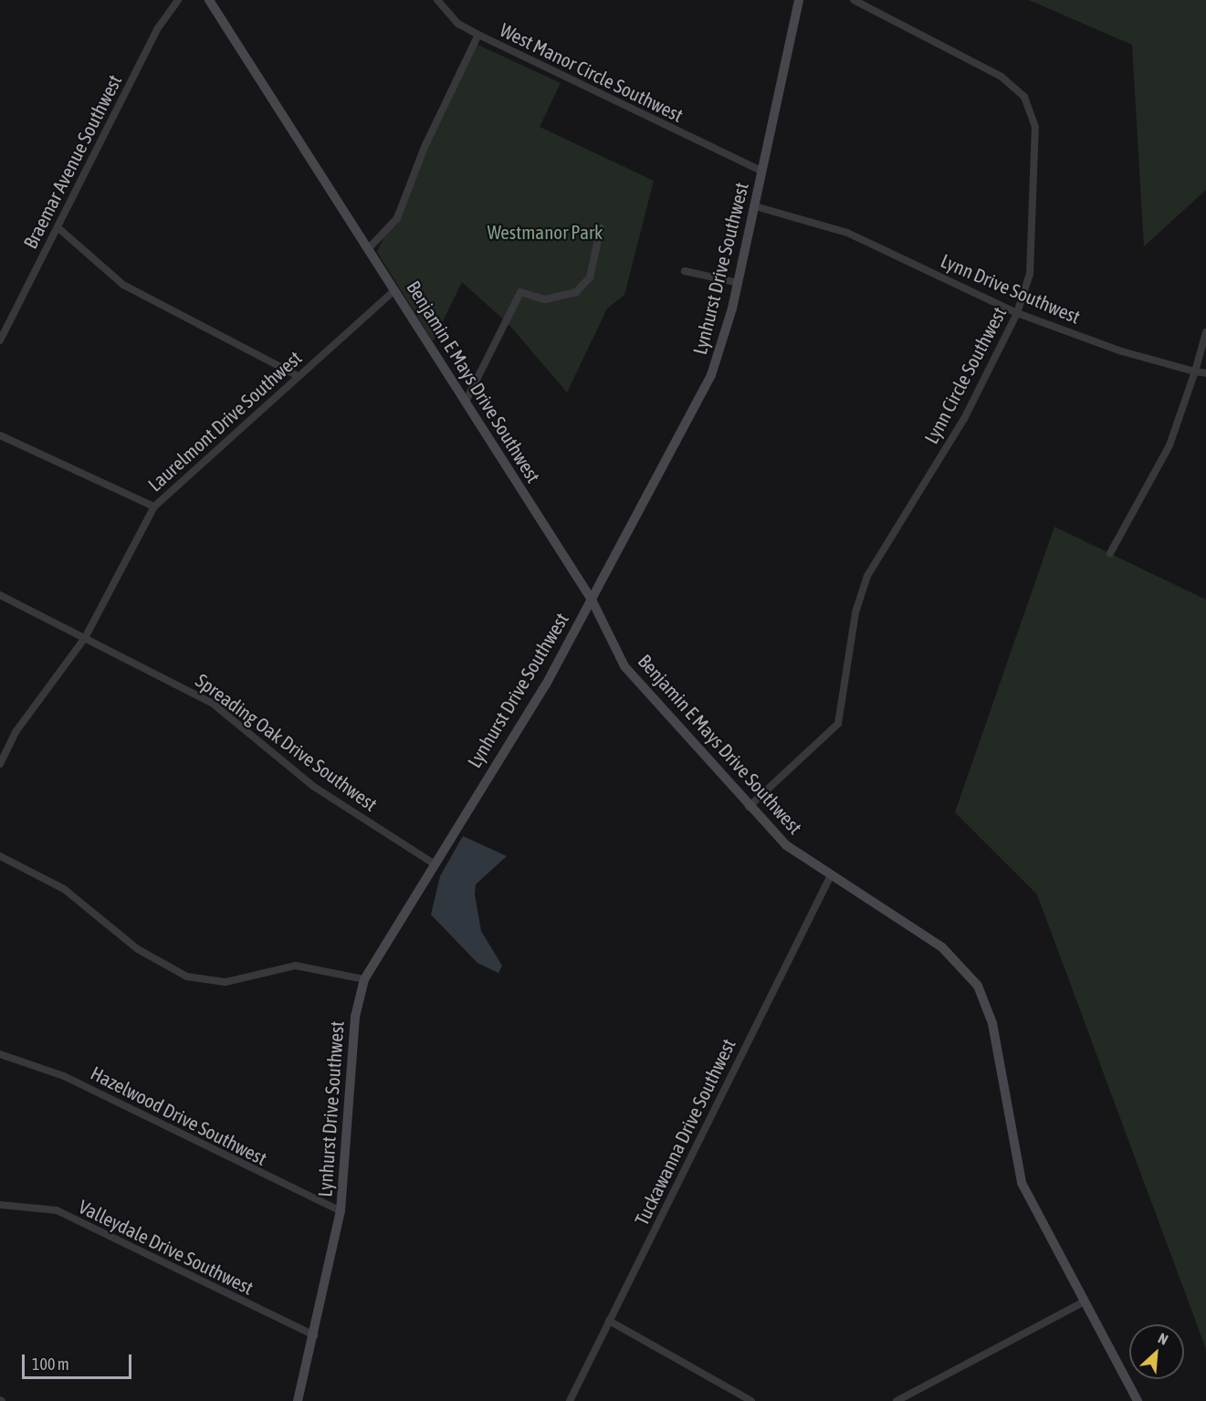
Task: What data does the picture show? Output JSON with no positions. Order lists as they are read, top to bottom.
{
  "streets": {
    "street": [
      "West Manor Circle Southwest",
      "Braemar Avenue Southwest",
      "Lynhurst Drive Southwest",
      "Lynn Drive Southwest",
      "Lynn Circle Southwest",
      "Benjamin E Mays Drive Southwest",
      "Laurelmont Drive Southwest",
      "Spreading Oak Drive Southwest",
      "Hazelwood Drive Southwest",
      "Tuckawanna Drive Southwest",
      "Valleydale Drive Southwest"
    ]
  },
  "crossings": [
    ["West Manor Circle Southwest", "Lynhurst Drive Southwest"],
    ["West Manor Circle Southwest", "Benjamin E Mays Drive Southwest"],
    ["Lynhurst Drive Southwest", "Lynn Drive Southwest"],
    ["Lynhurst Drive Southwest", "Benjamin E Mays Drive Southwest"],
    ["Lynhurst Drive Southwest", "Spreading Oak Drive Southwest"],
    ["Lynhurst Drive Southwest", "Hazelwood Drive Southwest"],
    ["Lynhurst Drive Southwest", "Valleydale Drive Southwest"],
    ["Lynn Drive Southwest", "Lynn Circle Southwest"],
    ["Lynn Circle Southwest", "Benjamin E Mays Drive Southwest"],
    ["Benjamin E Mays Drive Southwest", "Laurelmont Drive Southwest"],
    ["Benjamin E Mays Drive Southwest", "Tuckawanna Drive Southwest"],
    ["Laurelmont Drive Southwest", "Spreading Oak Drive Southwest"]
  ],
  "parks": ["Westmanor Park"],
  "scale_bar": "100 m",
  "north": "top right"
}
